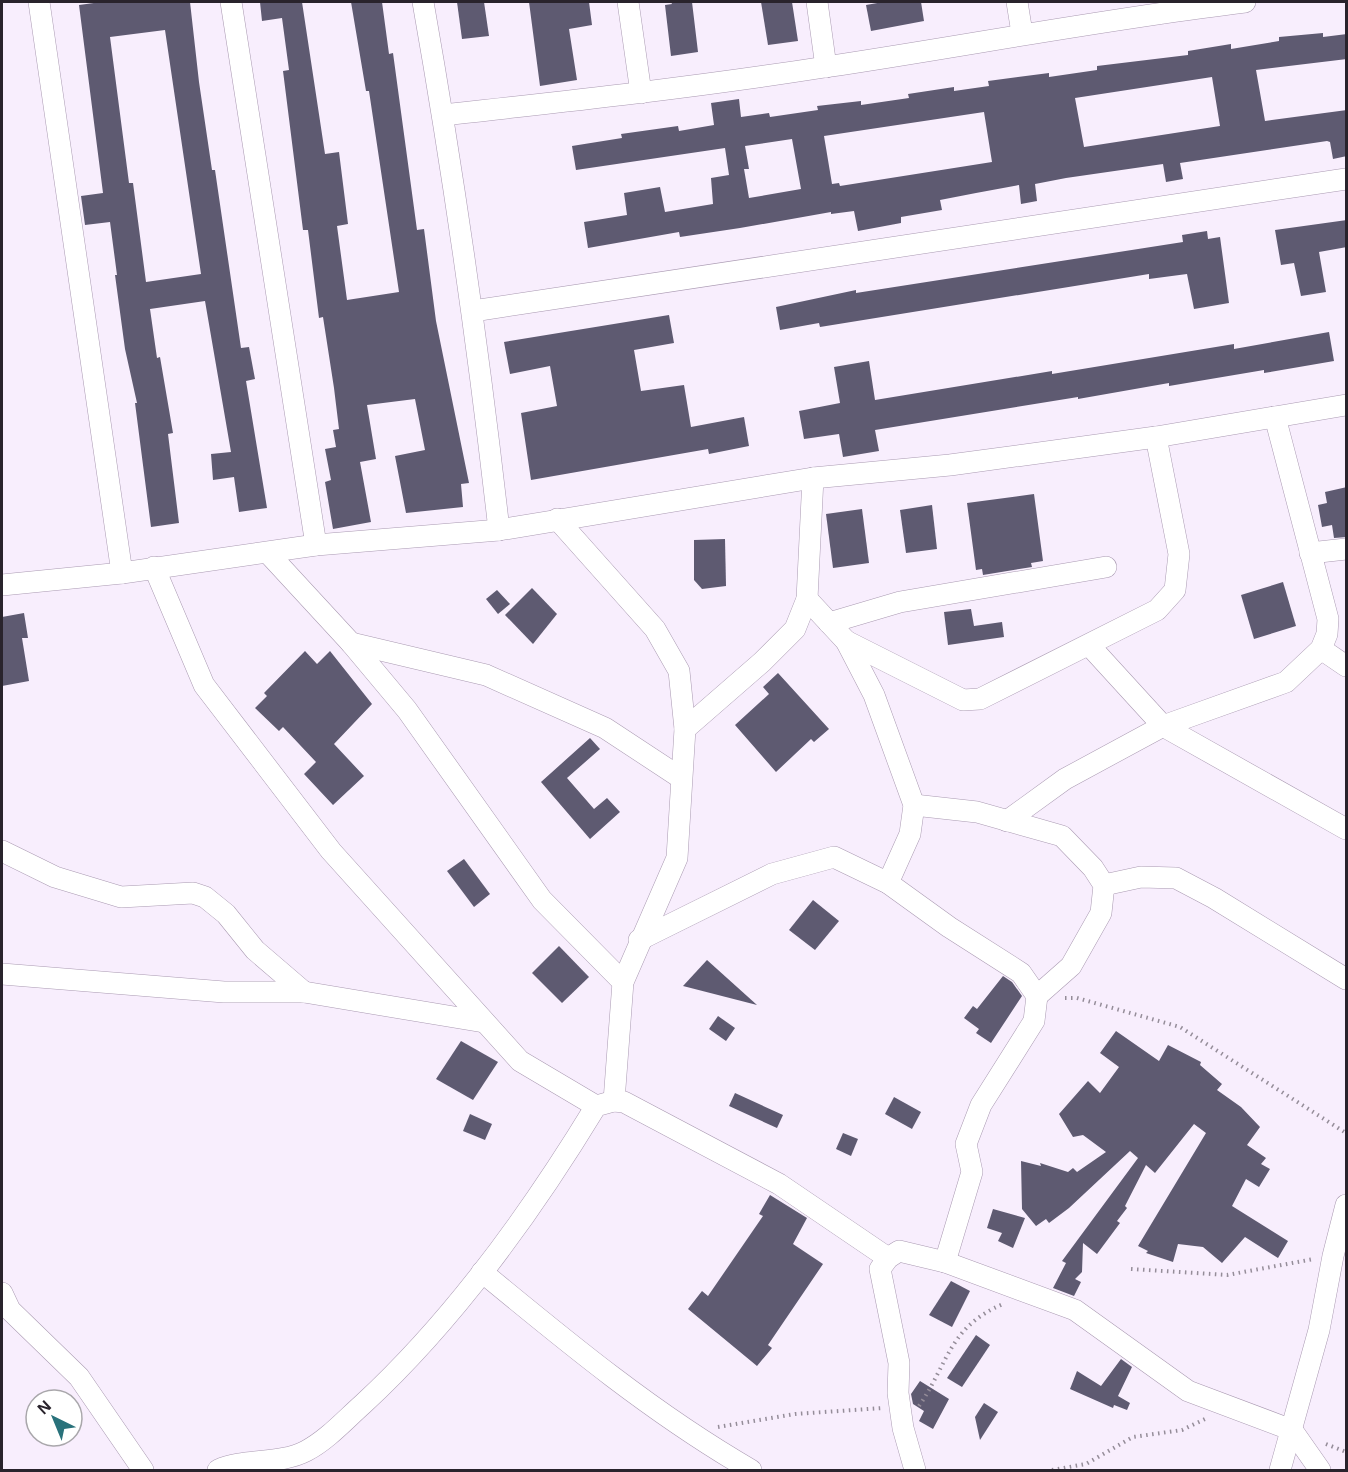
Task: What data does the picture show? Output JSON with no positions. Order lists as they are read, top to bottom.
{
  "north": "top left"
}
